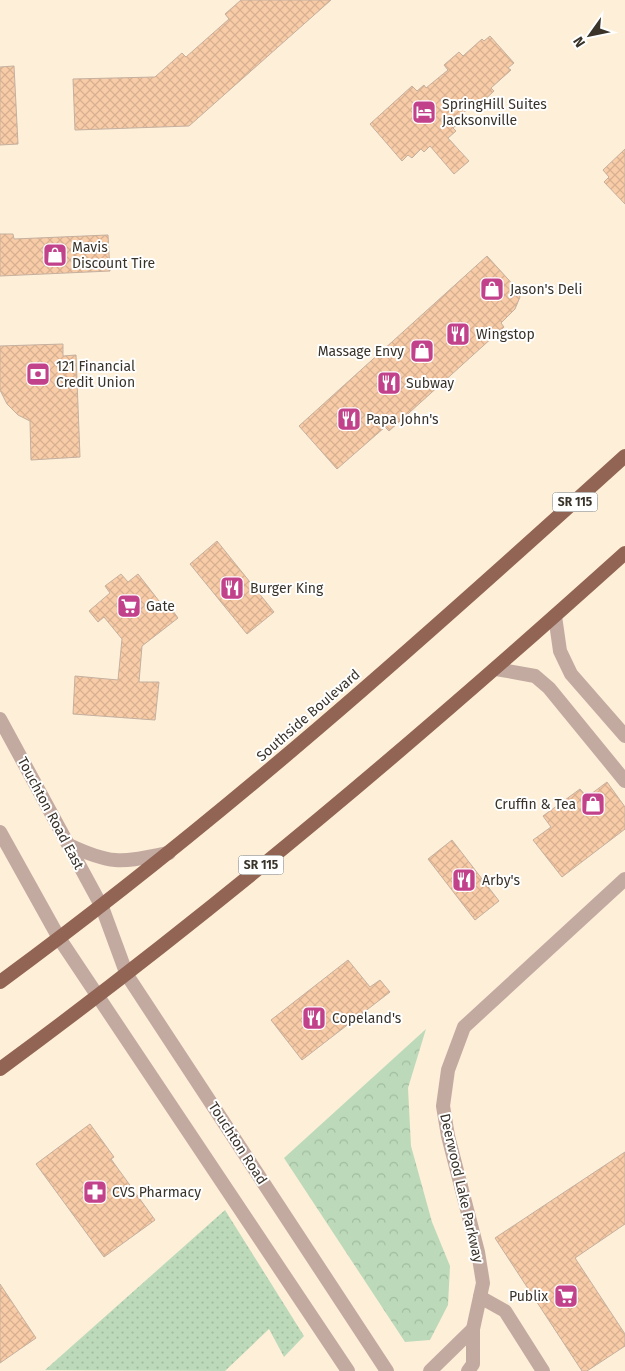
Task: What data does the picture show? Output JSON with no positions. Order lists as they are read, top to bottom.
{
  "streets": {
    "highway": ["SR 115", "Southside Boulevard"],
    "street": ["Touchton Road East", "Touchton Road", "Deerwood Lake Parkway"]
  },
  "crossings": [
    ["SR 115", "Touchton Road"],
    ["Southside Boulevard", "Touchton Road East"],
    ["Southside Boulevard", "Touchton Road"],
    ["Touchton Road East", "Touchton Road"]
  ],
  "places": {
    "hotel": ["SpringHill Suites Jacksonville"],
    "shop": [
      "Mavis Discount Tire",
      "Jason's Deli",
      "Massage Envy",
      "Cruffin & Tea"
    ],
    "restaurant": [
      "Wingstop",
      "Subway",
      "Papa John's",
      "Burger King",
      "Arby's",
      "Copeland's"
    ],
    "bank": ["121 Financial Credit Union"],
    "supermarket": ["Gate", "Publix"],
    "pharmacy": ["CVS Pharmacy"]
  },
  "north": "bottom left"
}
